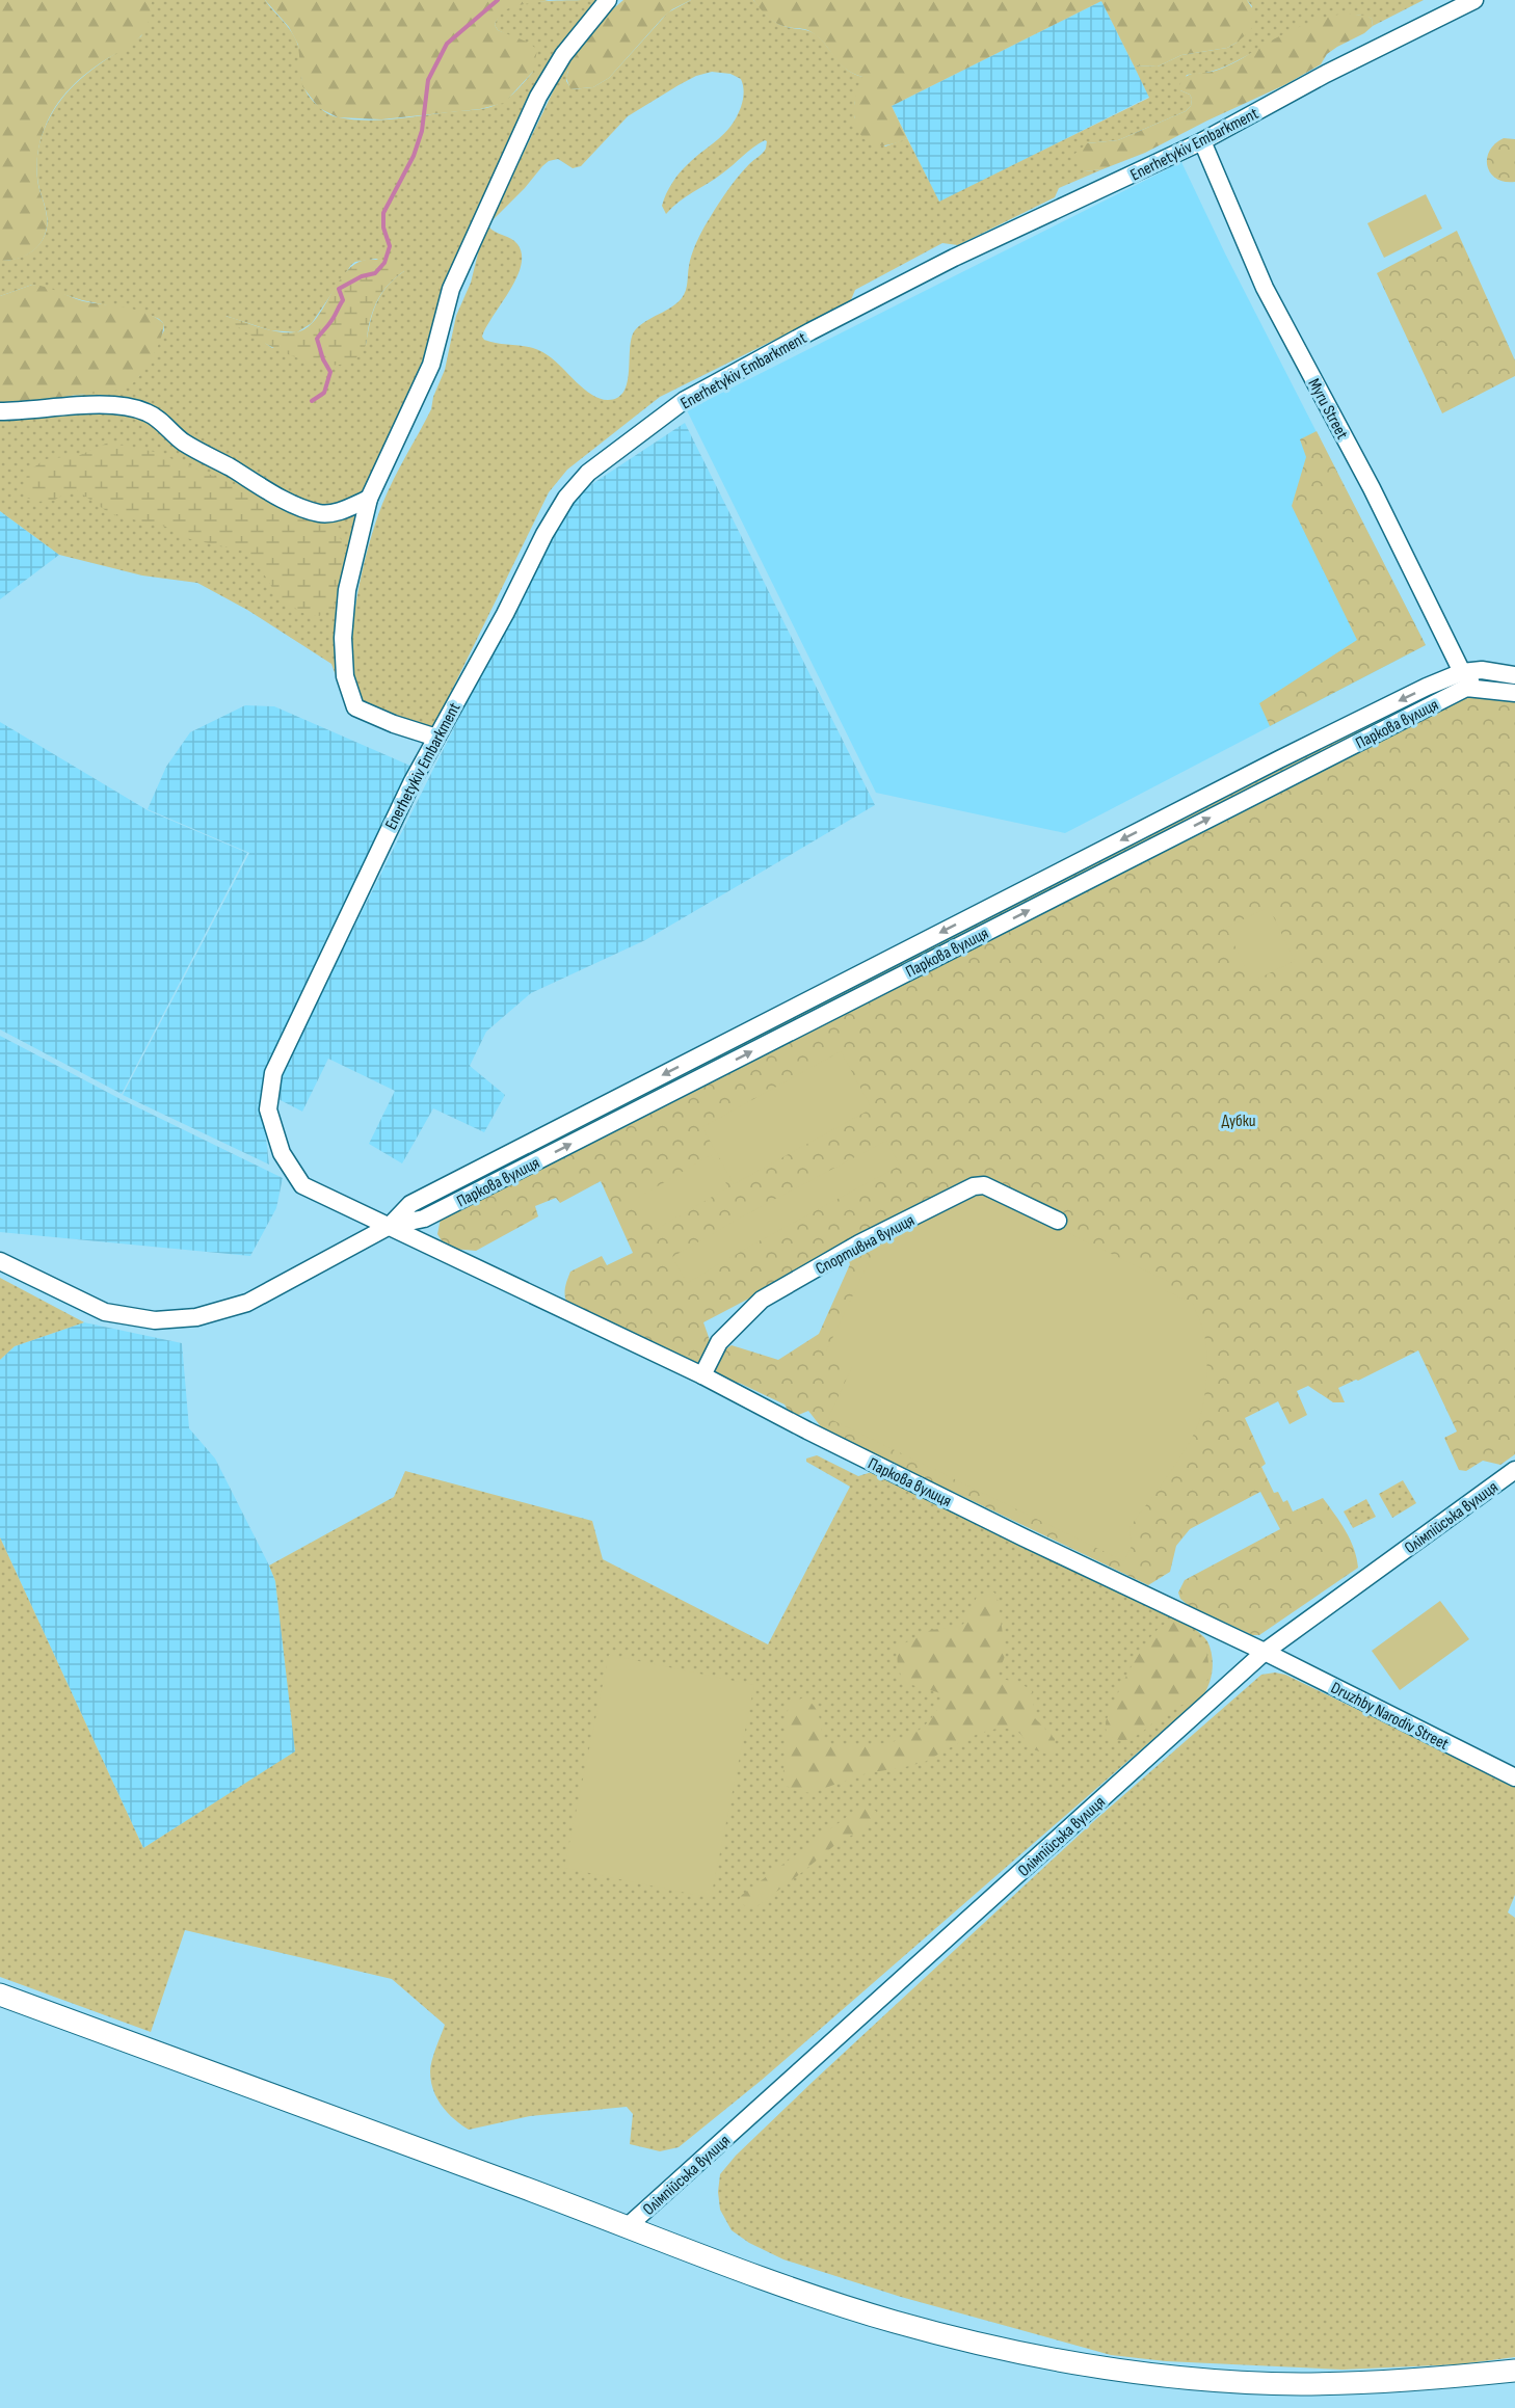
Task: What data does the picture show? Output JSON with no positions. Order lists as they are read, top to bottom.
{
  "streets": {
    "street": [
      "Enerhetykiv Embarkment",
      "Myru Street",
      "Паркова вулиця",
      "Спортивна вулиця",
      "Олімпійська вулиця",
      "Druzhby Narodiv Street"
    ]
  },
  "crossings": [
    ["Enerhetykiv Embarkment", "Myru Street"],
    ["Enerhetykiv Embarkment", "Паркова вулиця"],
    ["Myru Street", "Паркова вулиця"],
    ["Паркова вулиця", "Спортивна вулиця"],
    ["Паркова вулиця", "Олімпійська вулиця"],
    ["Паркова вулиця", "Druzhby Narodiv Street"],
    ["Олімпійська вулиця", "Druzhby Narodiv Street"]
  ],
  "parks": ["Дубки"]
}
